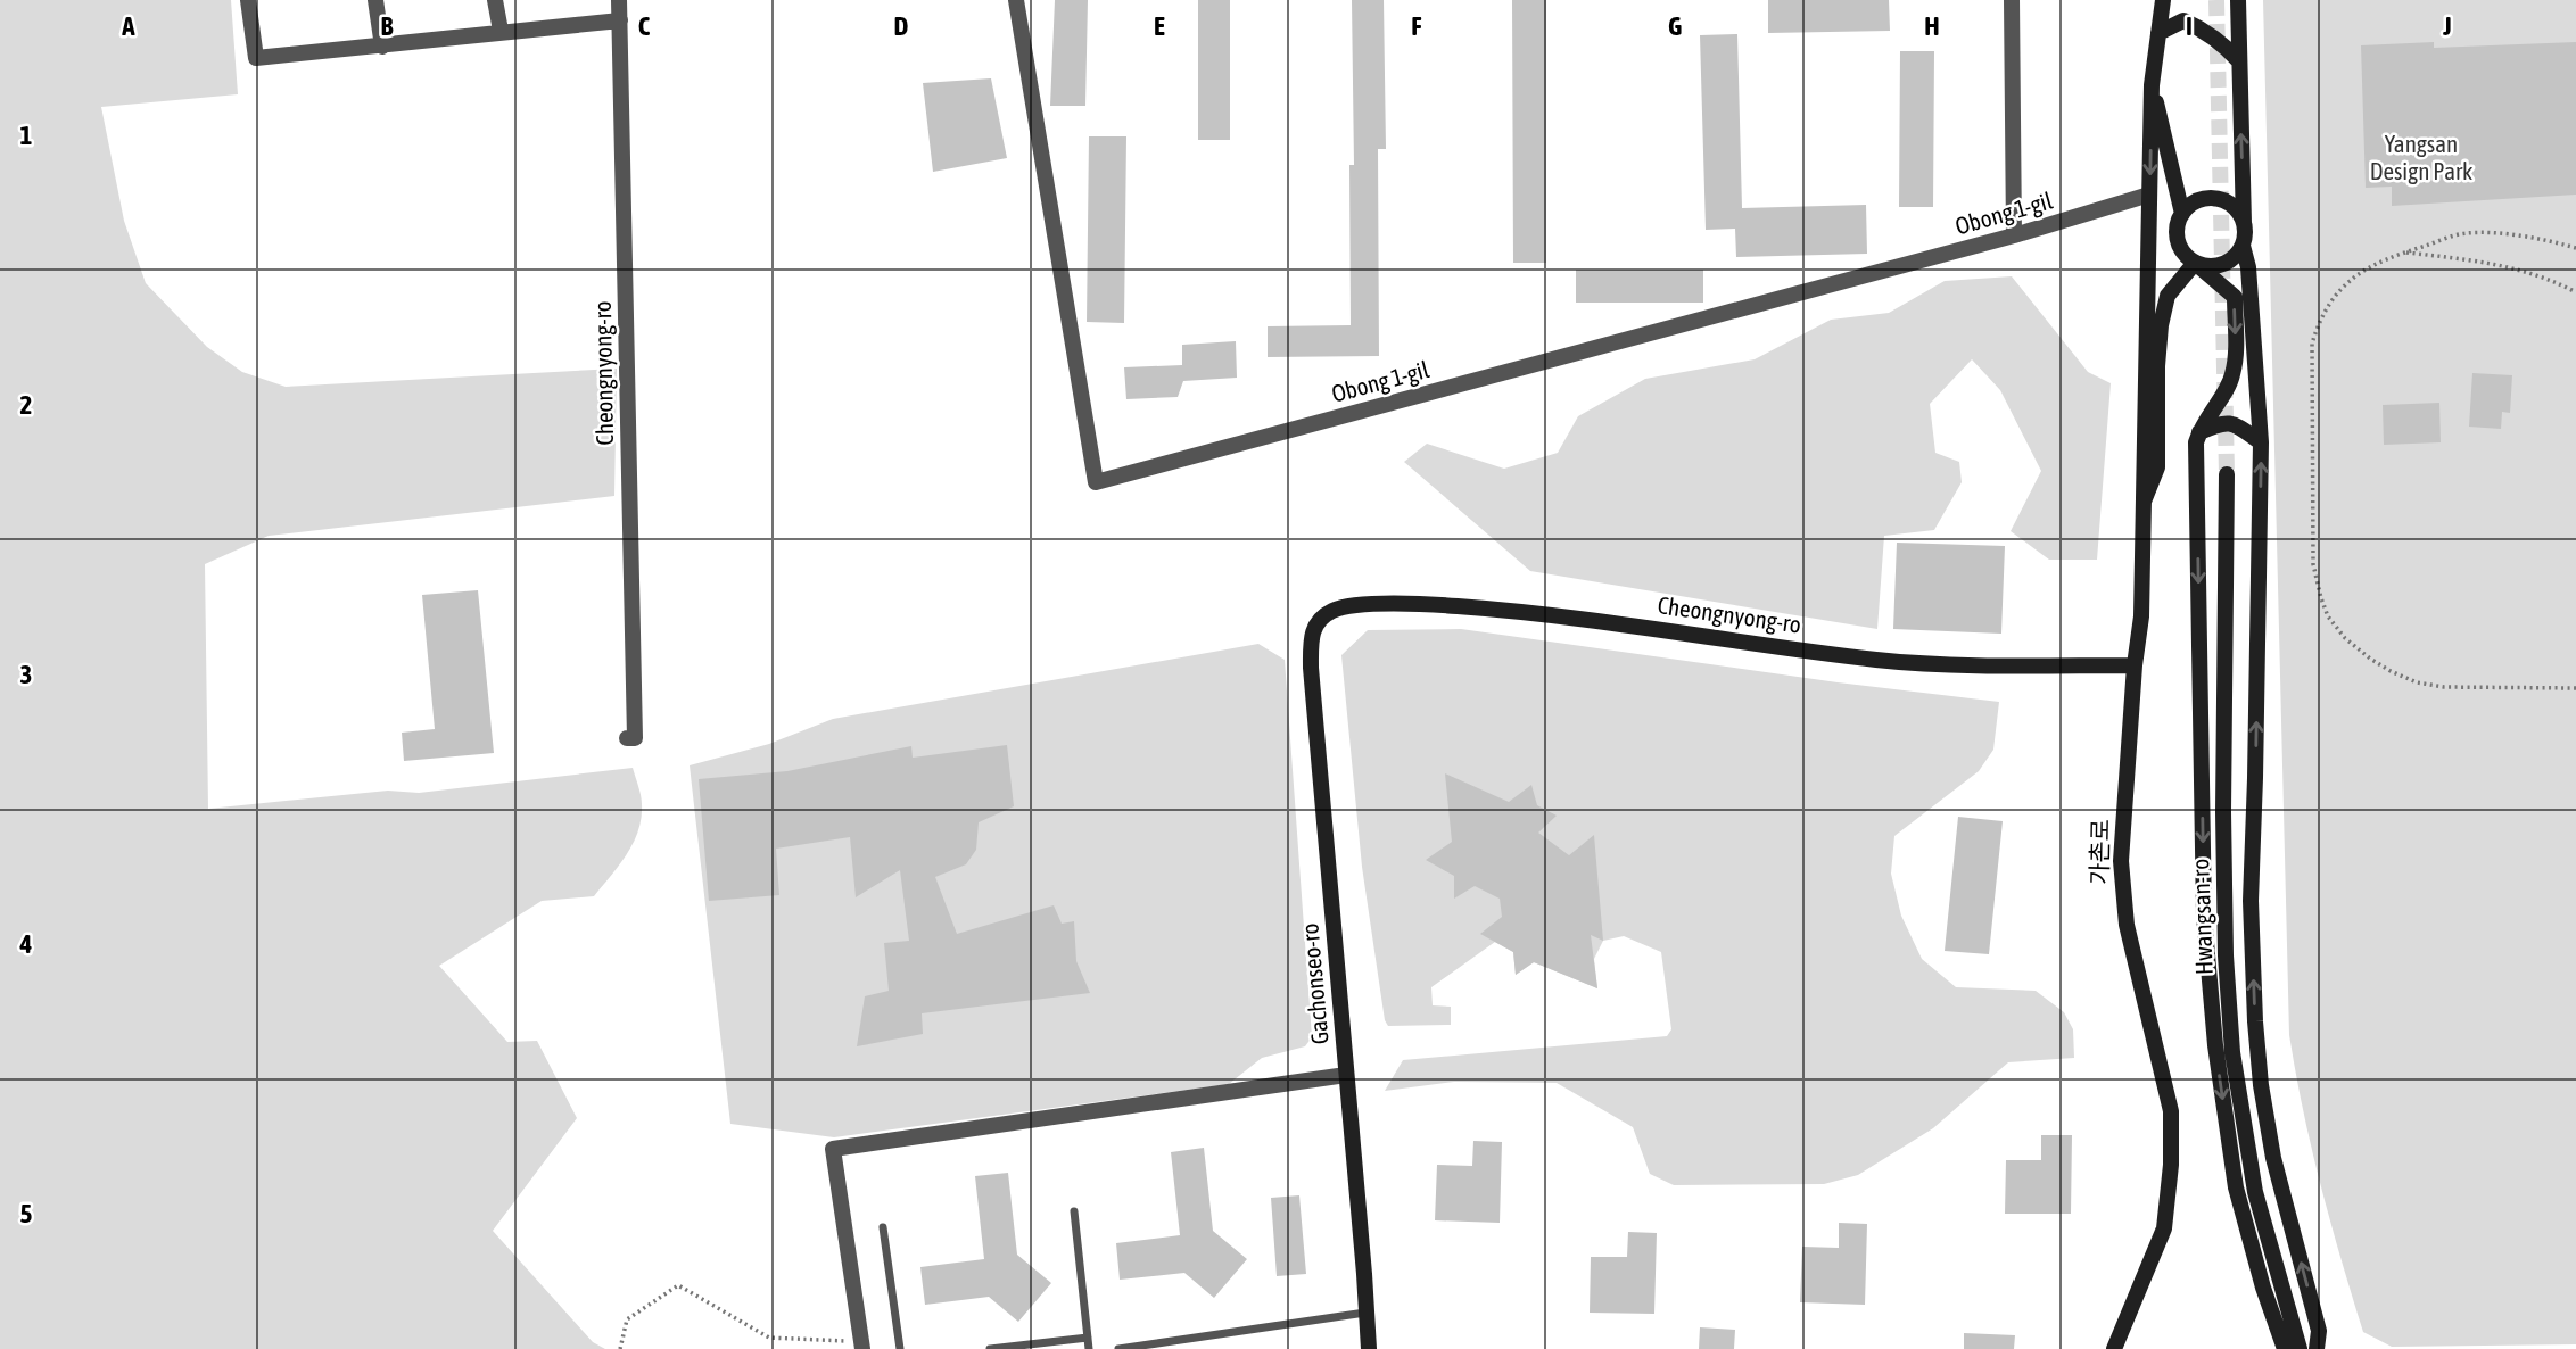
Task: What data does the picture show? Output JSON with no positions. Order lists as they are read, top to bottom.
{
  "streets": {
    "main road": [
      "Cheongnyong-ro",
      "가촌로",
      "Hwangsan-ro",
      "Gachonseo-ro"
    ],
    "street": ["Obong 1-gil"]
  },
  "crossings": [
    ["Obong 1-gil", "가촌로"],
    ["Cheongnyong-ro", "가촌로"],
    ["Cheongnyong-ro", "Gachonseo-ro"]
  ],
  "parks": ["Yangsan Design Park"],
  "grid": {
    "columns": [
      "A",
      "B",
      "C",
      "D",
      "E",
      "F",
      "G",
      "H",
      "I",
      "J"
    ],
    "rows": [
      "1",
      "2",
      "3",
      "4",
      "5"
    ]
  }
}
